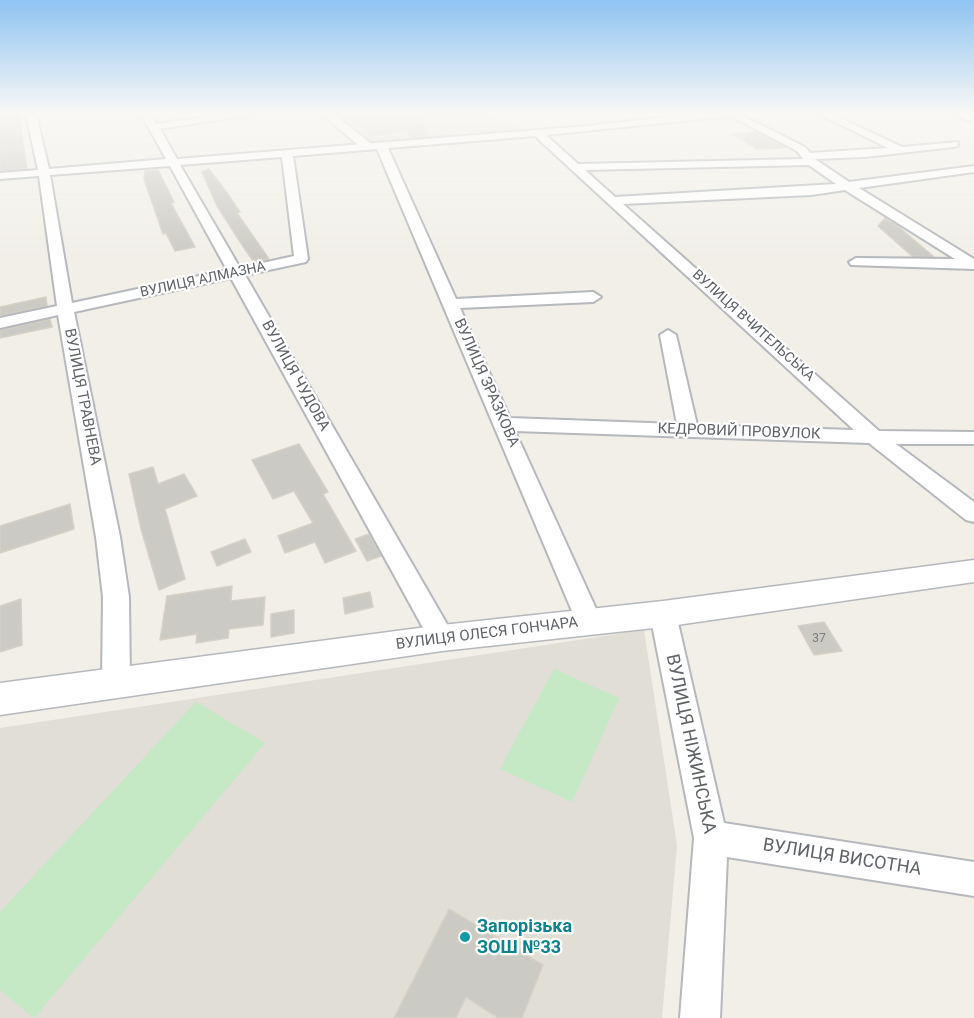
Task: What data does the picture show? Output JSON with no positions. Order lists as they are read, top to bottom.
{
  "streets": {
    "street": [
      "ВУЛИЦЯ АЛМАЗНА",
      "ВУЛИЦЯ ВЧИТЕЛЬСЬКА",
      "ВУЛИЦЯ ЧУДОВА",
      "ВУЛИЦЯ ЗРАЗКОВА",
      "ВУЛИЦЯ ТРАВНЕВА",
      "КЕДРОВИЙ ПРОВУЛОК",
      "ВУЛИЦЯ ОЛЕСЯ ГОНЧАРА",
      "ВУЛИЦЯ НІЖИНСЬКА",
      "ВУЛИЦЯ ВИСОТНА"
    ]
  },
  "crossings": [
    ["ВУЛИЦЯ АЛМАЗНА", "ВУЛИЦЯ ЧУДОВА"],
    ["ВУЛИЦЯ АЛМАЗНА", "ВУЛИЦЯ ТРАВНЕВА"],
    ["ВУЛИЦЯ ВЧИТЕЛЬСЬКА", "КЕДРОВИЙ ПРОВУЛОК"],
    ["ВУЛИЦЯ ЧУДОВА", "ВУЛИЦЯ ОЛЕСЯ ГОНЧАРА"],
    ["ВУЛИЦЯ ЗРАЗКОВА", "КЕДРОВИЙ ПРОВУЛОК"],
    ["ВУЛИЦЯ ЗРАЗКОВА", "ВУЛИЦЯ ОЛЕСЯ ГОНЧАРА"],
    ["ВУЛИЦЯ ТРАВНЕВА", "ВУЛИЦЯ ОЛЕСЯ ГОНЧАРА"],
    ["ВУЛИЦЯ ОЛЕСЯ ГОНЧАРА", "ВУЛИЦЯ НІЖИНСЬКА"],
    ["ВУЛИЦЯ НІЖИНСЬКА", "ВУЛИЦЯ ВИСОТНА"]
  ],
  "places": ["Запорізька ЗОШ №33"],
  "house_numbers": ["37"]
}
